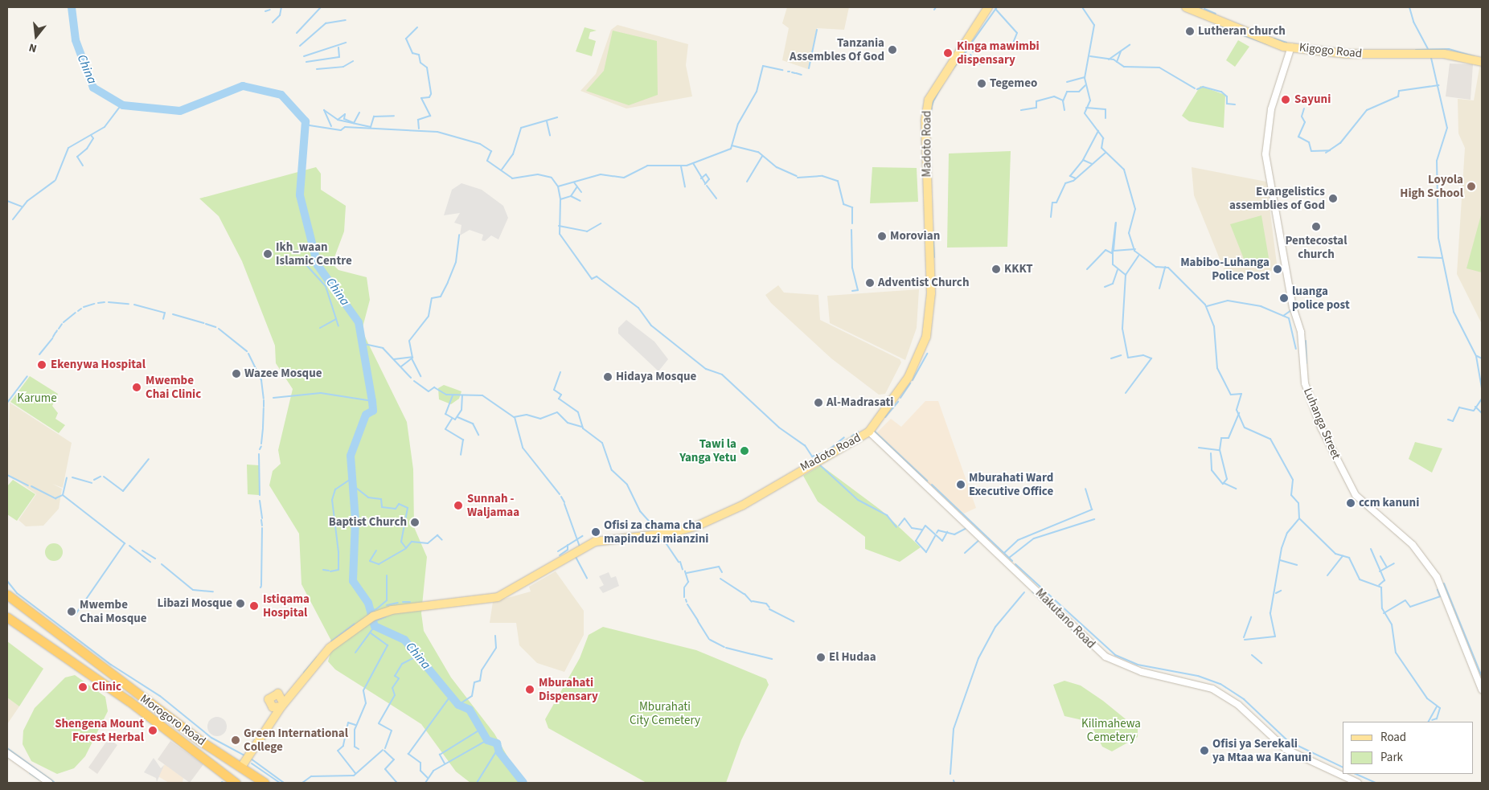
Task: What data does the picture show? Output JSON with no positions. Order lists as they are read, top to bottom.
{
  "streets": {
    "highway": ["Morogoro Road"],
    "main road": ["Kigogo Road", "Madoto Road"],
    "street": ["Luhanga Street", "Makutano Road"]
  },
  "crossings": [
    ["Kigogo Road", "Luhanga Street"],
    ["Madoto Road", "Makutano Road"]
  ],
  "water": ["China"],
  "parks": ["Karume", "Mburahati City Cemetery", "Kilimahewa Cemetery"],
  "places": [
    "Lutheran church",
    "Tanzania Assembles Of God",
    "Kinga mawimbi dispensary",
    "Tegemeo",
    "Sayuni",
    "Loyola High School",
    "Evangelistics assemblies of God",
    "Pentecostal church",
    "Morovian",
    "Ikh_waan Islamic Centre",
    "KKKT",
    "Mabibo-Luhanga Police Post",
    "Adventist Church",
    "luanga police post",
    "Ekenywa Hospital",
    "Wazee Mosque",
    "Hidaya Mosque",
    "Mwembe Chai Clinic",
    "Al-Madrasati",
    "Tawi la Yanga Yetu",
    "Mburahati Ward Executive Office",
    "ccm kanuni",
    "Sunnah - Waljamaa",
    "Baptist Church",
    "Ofisi za chama cha mapinduzi mianzini",
    "Libazi Mosque",
    "Istiqama Hospital",
    "Mwembe Chai Mosque",
    "El Hudaa",
    "Clinic",
    "Mburahati Dispensary",
    "Shengena Mount Forest Herbal",
    "Green International College",
    "Ofisi ya Serekali ya Mtaa wa Kanuni"
  ],
  "legend": ["Road", "Park"],
  "north": "bottom"
}
